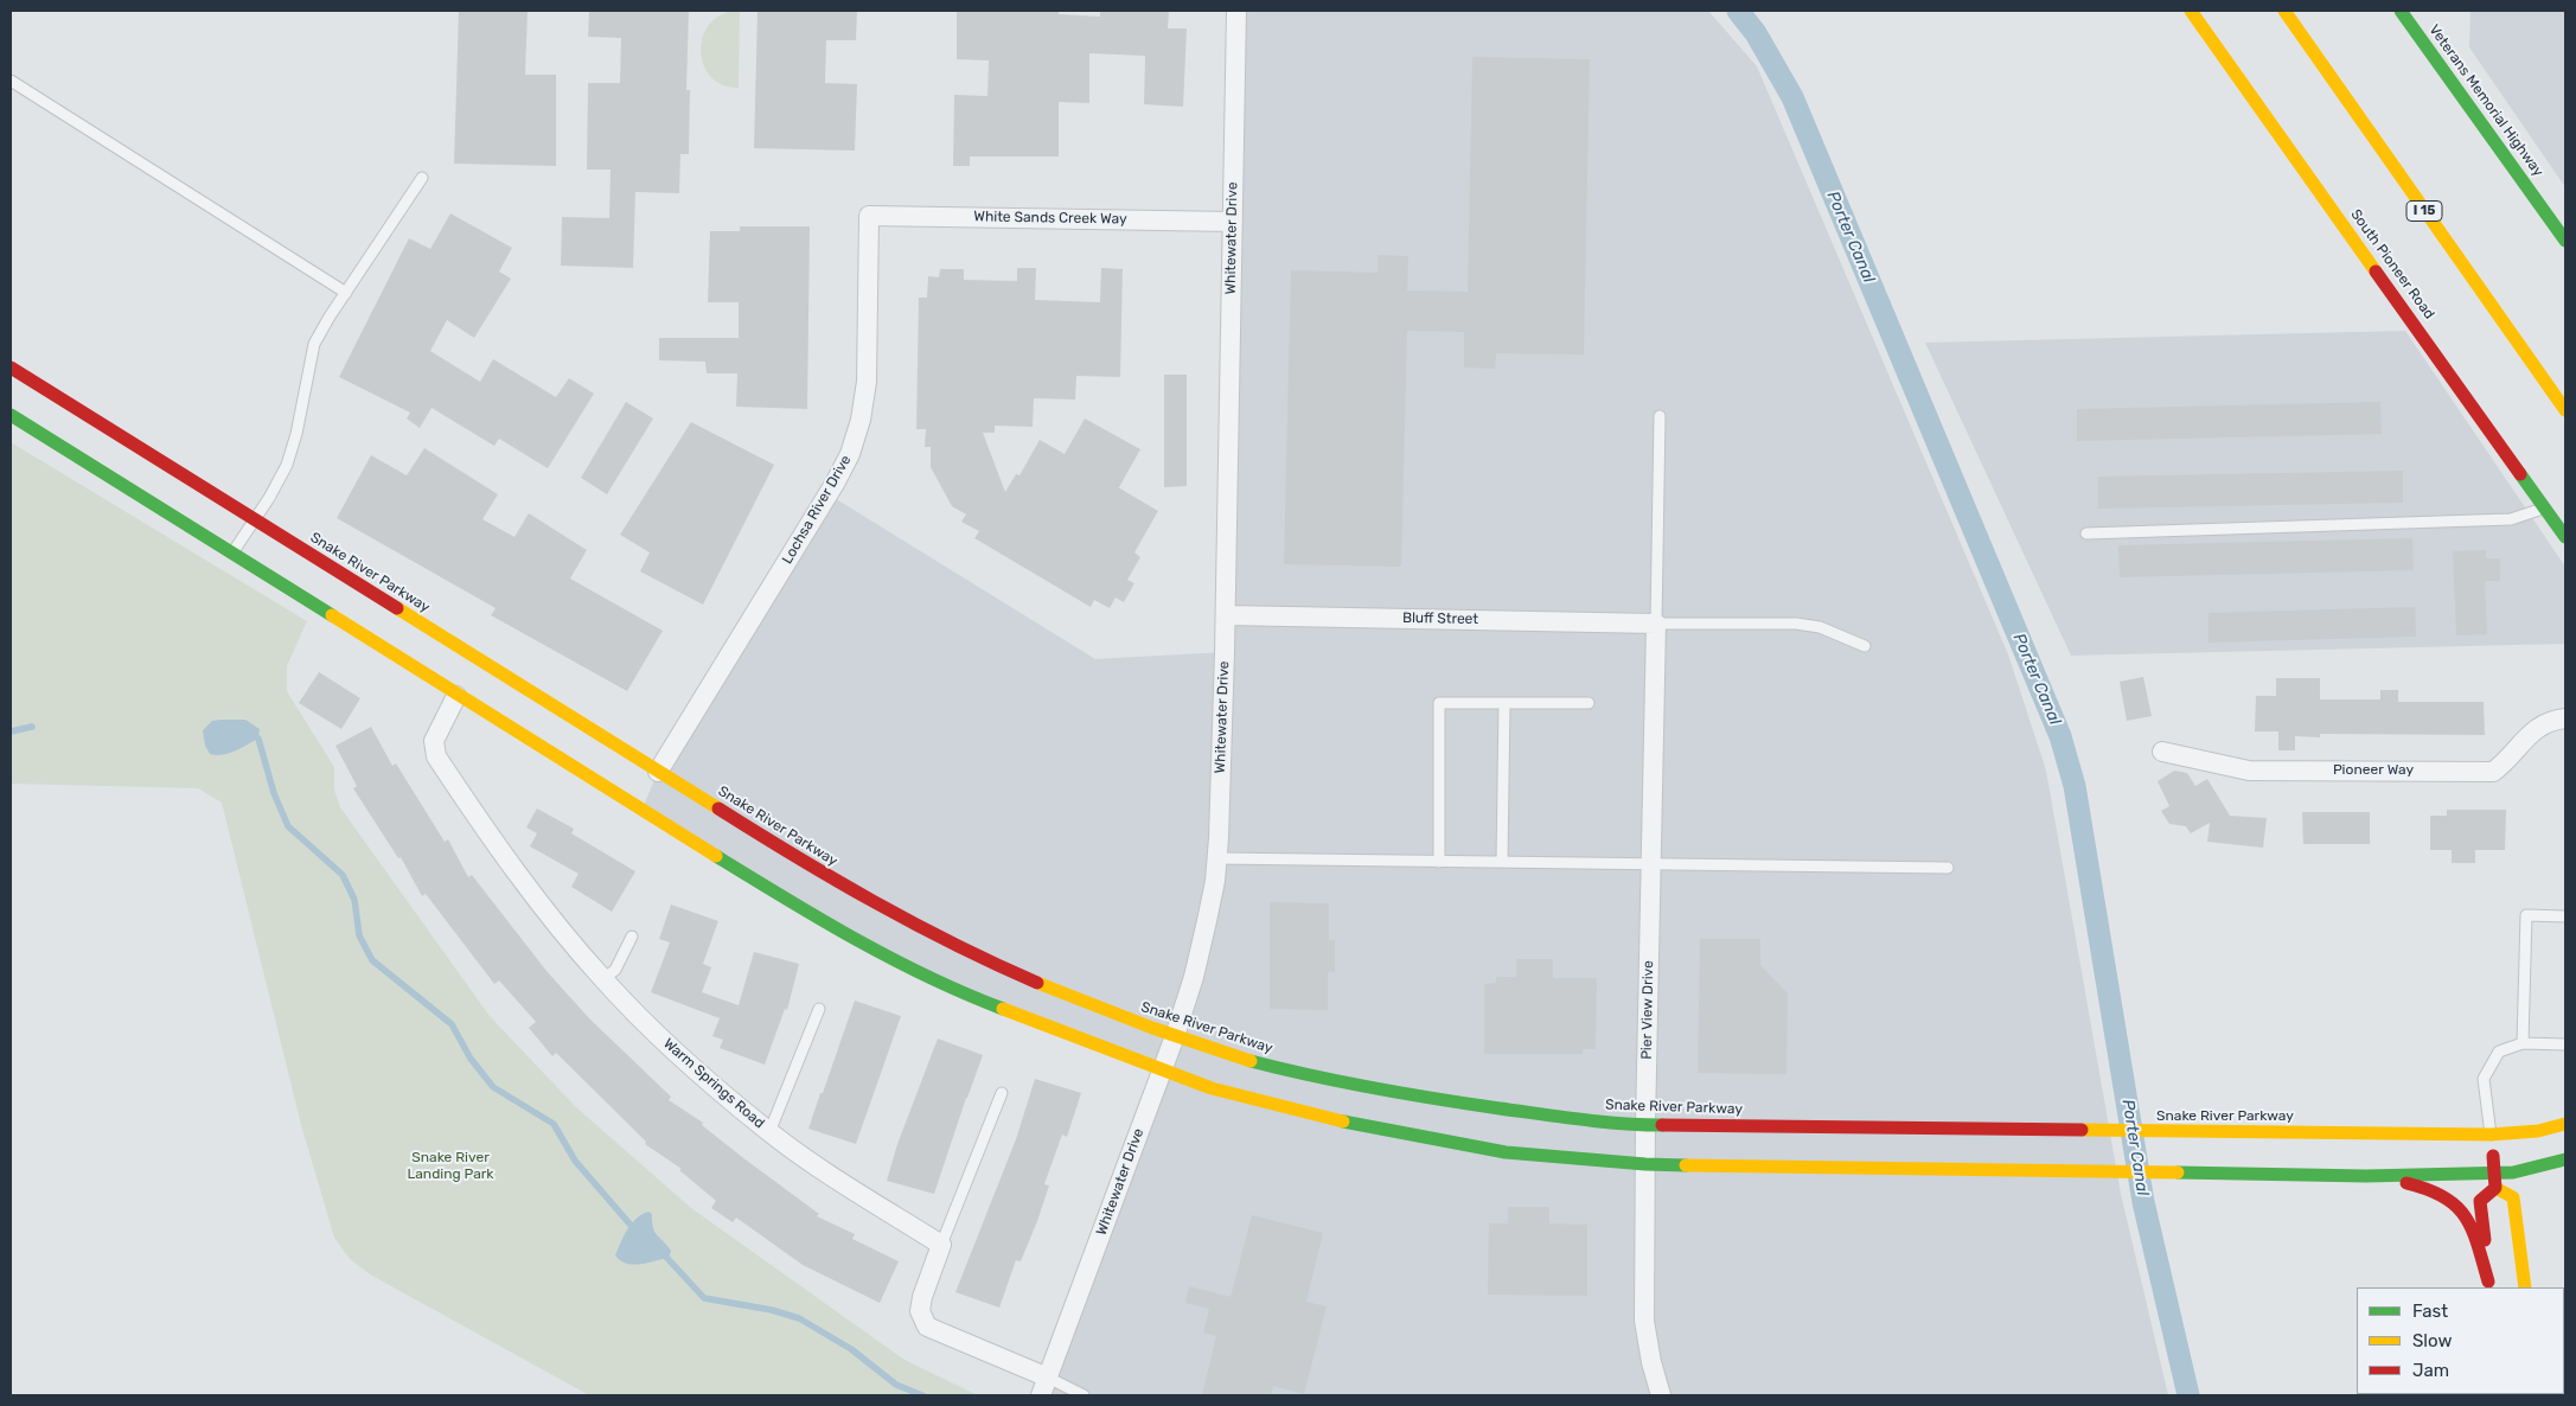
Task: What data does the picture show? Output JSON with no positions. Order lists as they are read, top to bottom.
{
  "streets": {
    "main road": [
      "Veterans Memorial Highway",
      "I 15",
      "South Pioneer Road",
      "Snake River Parkway"
    ],
    "street": [
      "White Sands Creek Way",
      "Whitewater Drive",
      "Lochsa River Drive",
      "Bluff Street",
      "Pioneer Way",
      "Pier View Drive",
      "Warm Springs Road"
    ]
  },
  "crossings": [
    ["White Sands Creek Way", "Whitewater Drive"],
    ["White Sands Creek Way", "Lochsa River Drive"],
    ["Whitewater Drive", "Snake River Parkway"],
    ["Whitewater Drive", "Bluff Street"],
    ["Lochsa River Drive", "Snake River Parkway"],
    ["Snake River Parkway", "Pier View Drive"],
    ["Bluff Street", "Pier View Drive"]
  ],
  "water": ["Porter Canal"],
  "parks": ["Snake River Landing Park"],
  "legend": ["Fast", "Slow", "Jam"]
}
